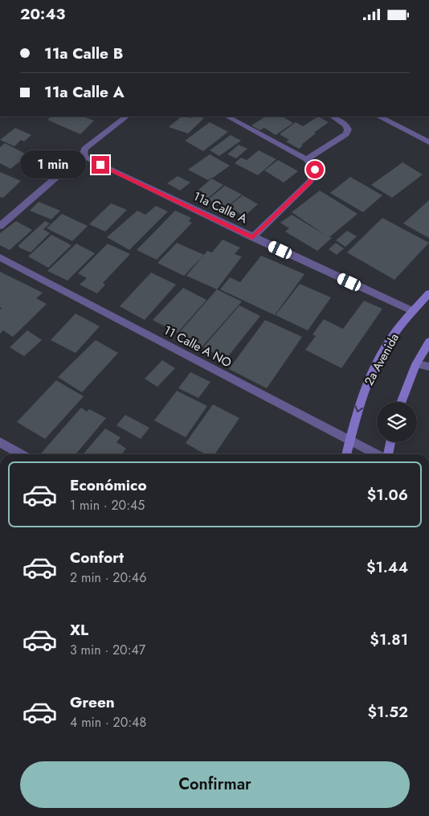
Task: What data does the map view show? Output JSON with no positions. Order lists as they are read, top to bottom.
{
  "streets": {
    "street": ["11a Calle A", "11 Calle A NO", "2a Avenida"]
  },
  "crossings": [
    ["11a Calle A", "2a Avenida"],
    ["11 Calle A NO", "2a Avenida"]
  ],
  "page": {
    "status": "20:43",
    "banner": ["11a Calle B", "11a Calle A"],
    "bubble": "1 min",
    "list": [
      {
        "name": "Económico",
        "note": "1 min · 20:45",
        "value": "$1.06"
      },
      {
        "name": "Confort",
        "note": "2 min · 20:46",
        "value": "$1.44"
      },
      {
        "name": "XL",
        "note": "3 min · 20:47",
        "value": "$1.81"
      },
      {
        "name": "Green",
        "note": "4 min · 20:48",
        "value": "$1.52"
      }
    ],
    "buttons": "Confirmar"
  }
}
